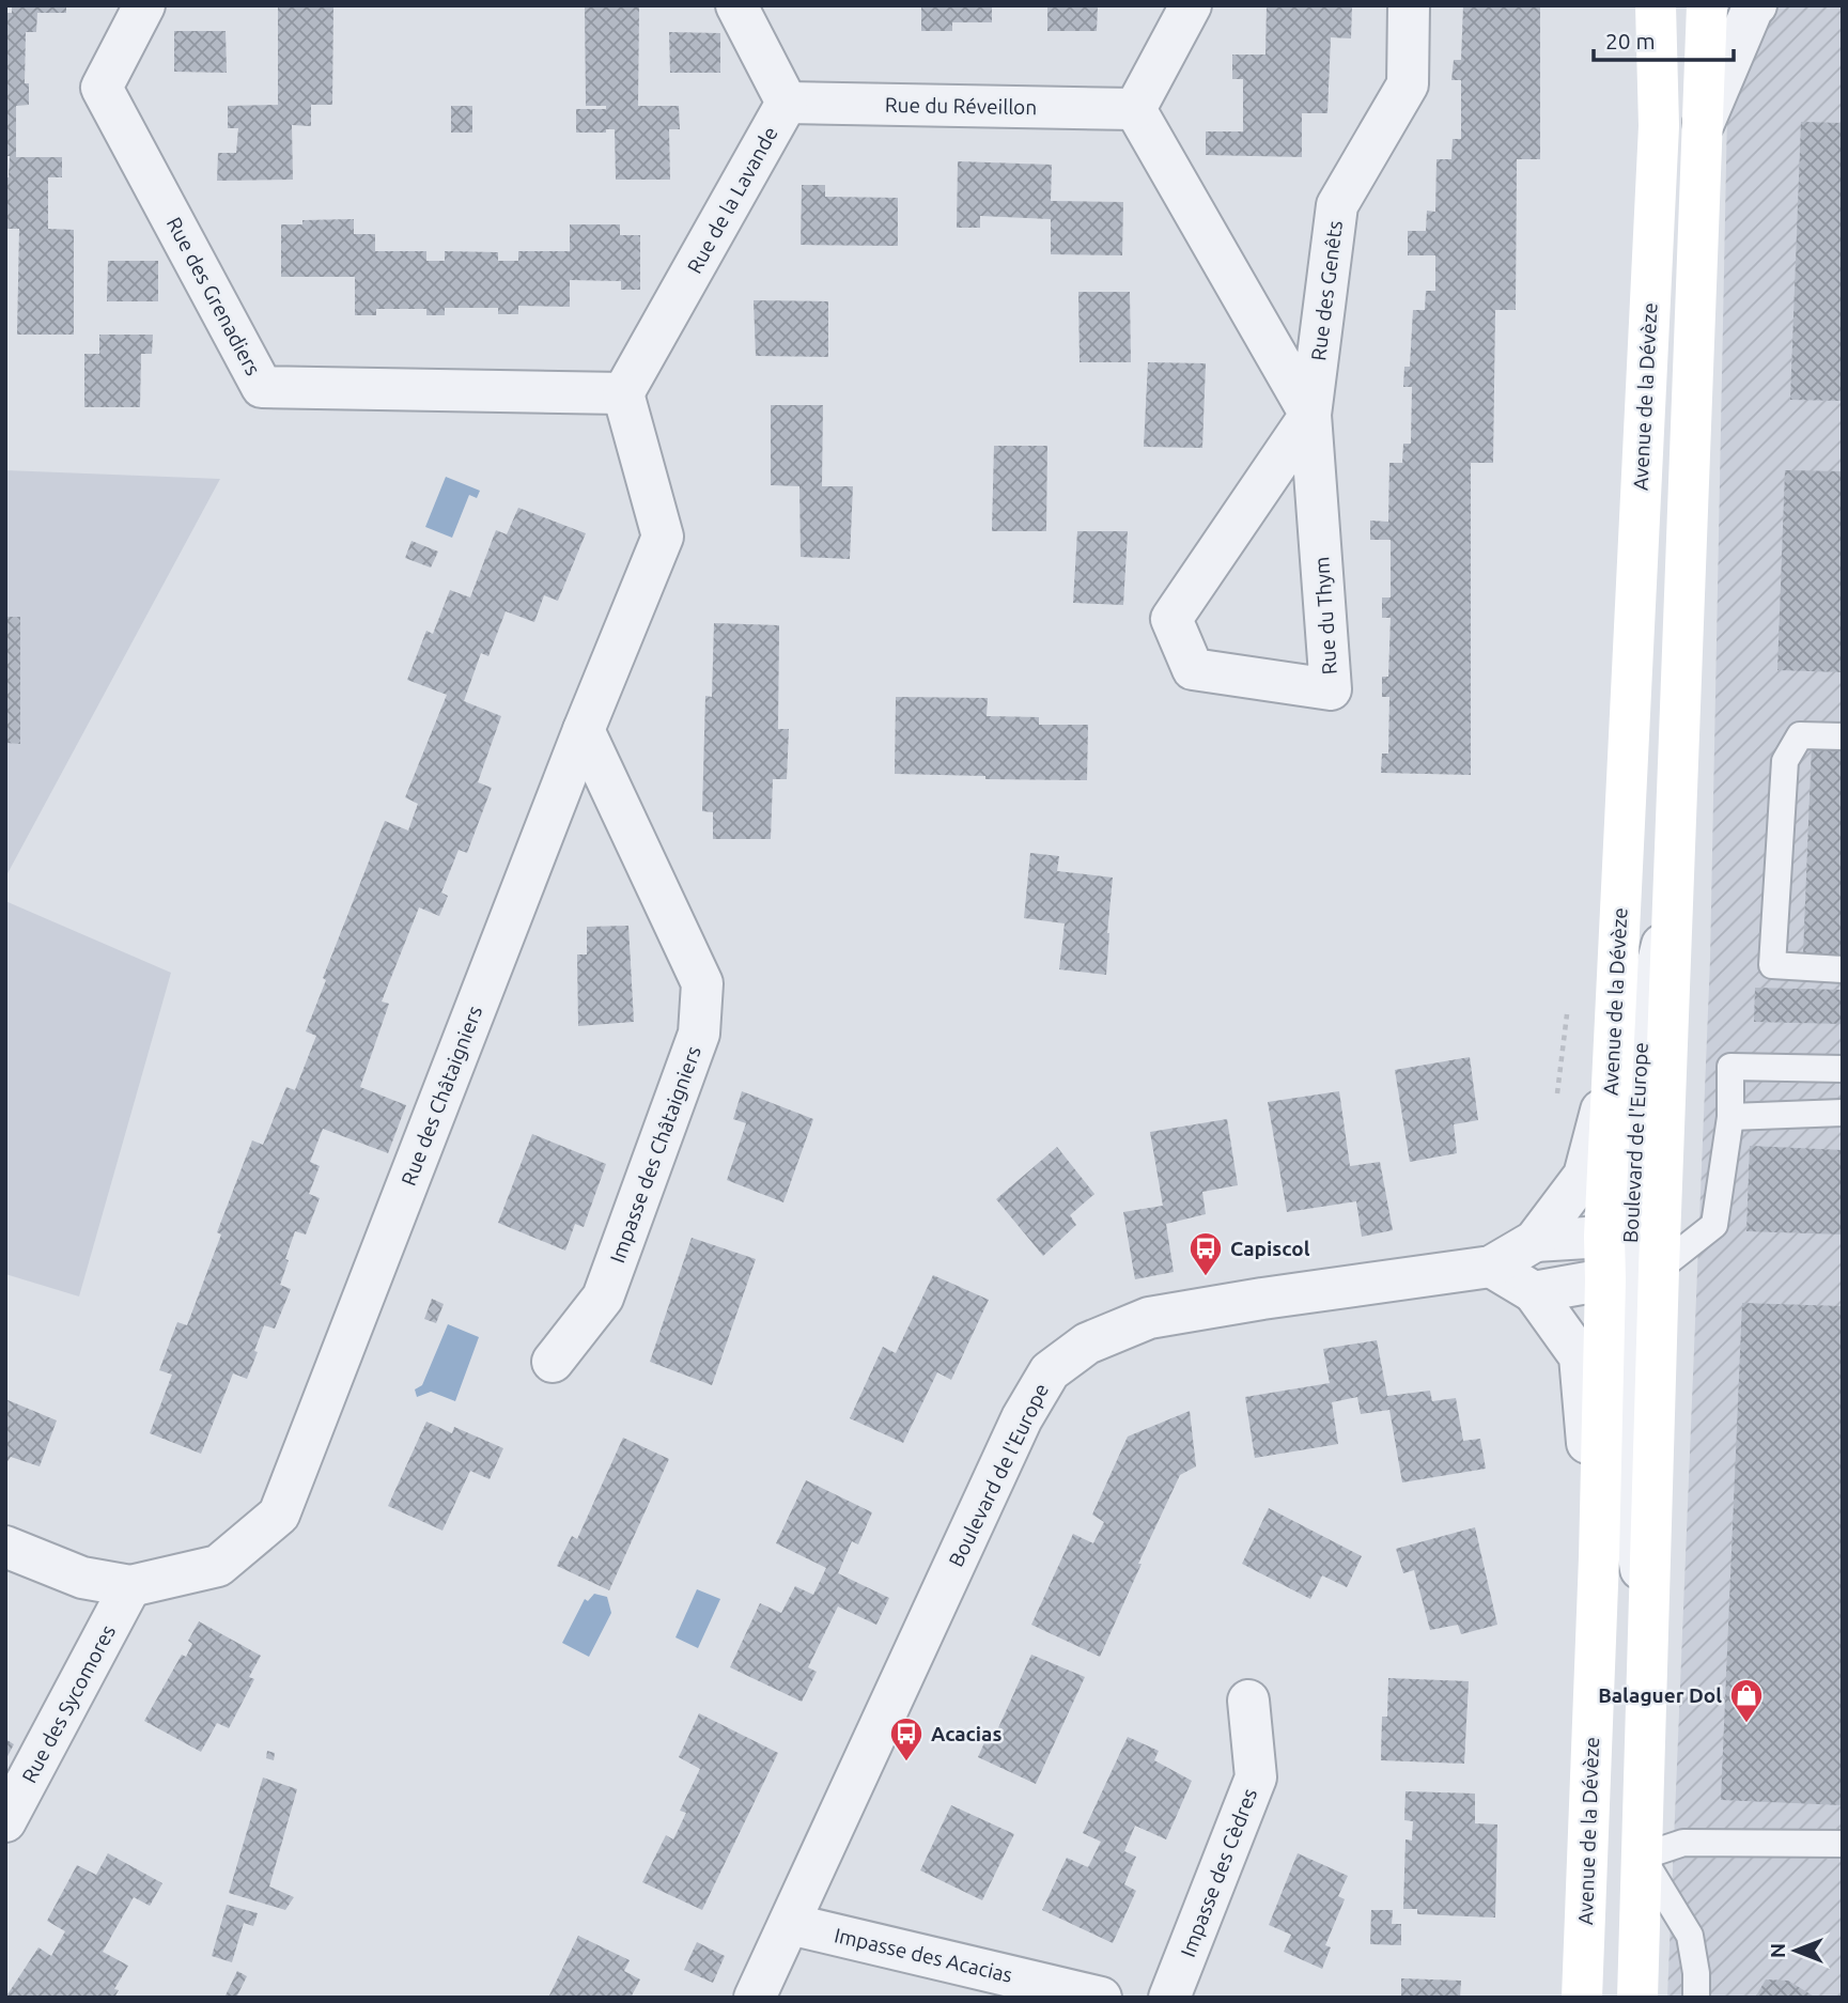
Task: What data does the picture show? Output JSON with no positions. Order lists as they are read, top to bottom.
{
  "streets": {
    "main road": ["Avenue de la Dévèze"],
    "street": [
      "Rue du Réveillon",
      "Rue de la Lavande",
      "Rue des Genêts",
      "Rue des Grenadiers",
      "Rue du Thym",
      "Rue des Châtaigniers",
      "Boulevard de l'Europe",
      "Impasse des Châtaigniers",
      "Rue des Sycomores",
      "Impasse des Cèdres",
      "Impasse des Acacias"
    ]
  },
  "crossings": [
    ["Rue du Réveillon", "Rue de la Lavande"],
    ["Rue du Réveillon", "Rue du Thym"],
    ["Rue de la Lavande", "Rue des Grenadiers"],
    ["Rue de la Lavande", "Rue des Châtaigniers"],
    ["Rue des Genêts", "Rue du Thym"],
    ["Rue des Grenadiers", "Rue des Châtaigniers"],
    ["Avenue de la Dévèze", "Boulevard de l'Europe"],
    ["Rue des Châtaigniers", "Impasse des Châtaigniers"],
    ["Rue des Châtaigniers", "Rue des Sycomores"],
    ["Boulevard de l'Europe", "Impasse des Acacias"]
  ],
  "places": {
    "bus stop": ["Capiscol", "Acacias"],
    "shop": ["Balaguer Dol"]
  },
  "scale_bar": "20 m",
  "north": "left"
}
